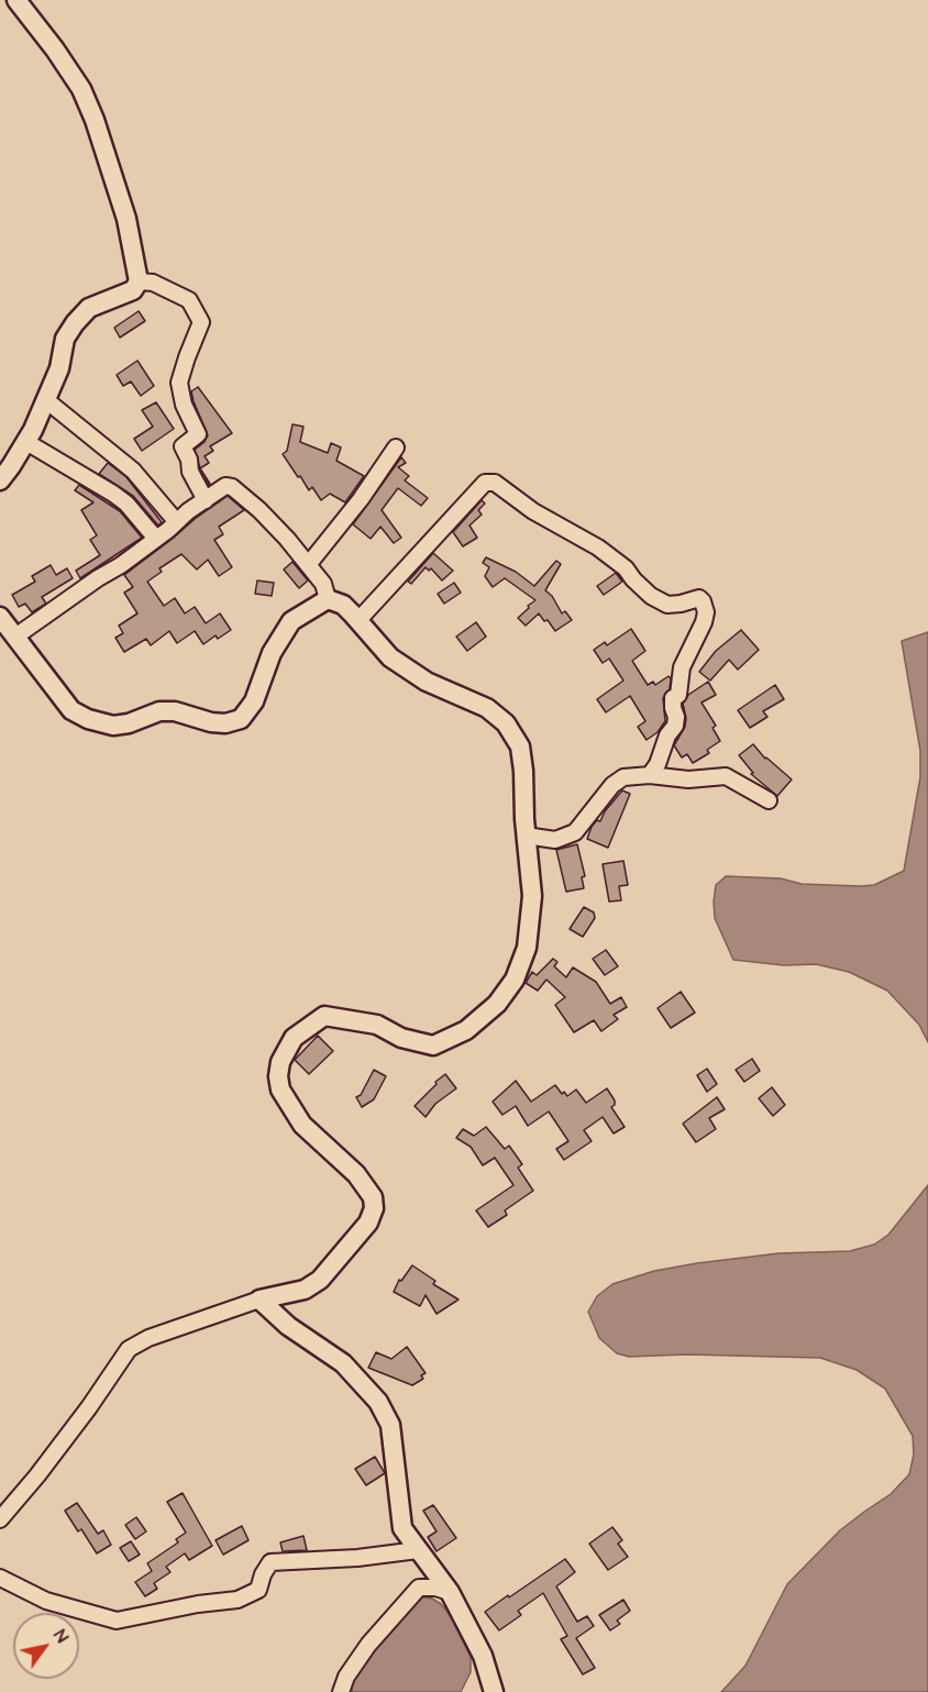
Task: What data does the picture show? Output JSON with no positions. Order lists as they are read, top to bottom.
{
  "north": "top right"
}
